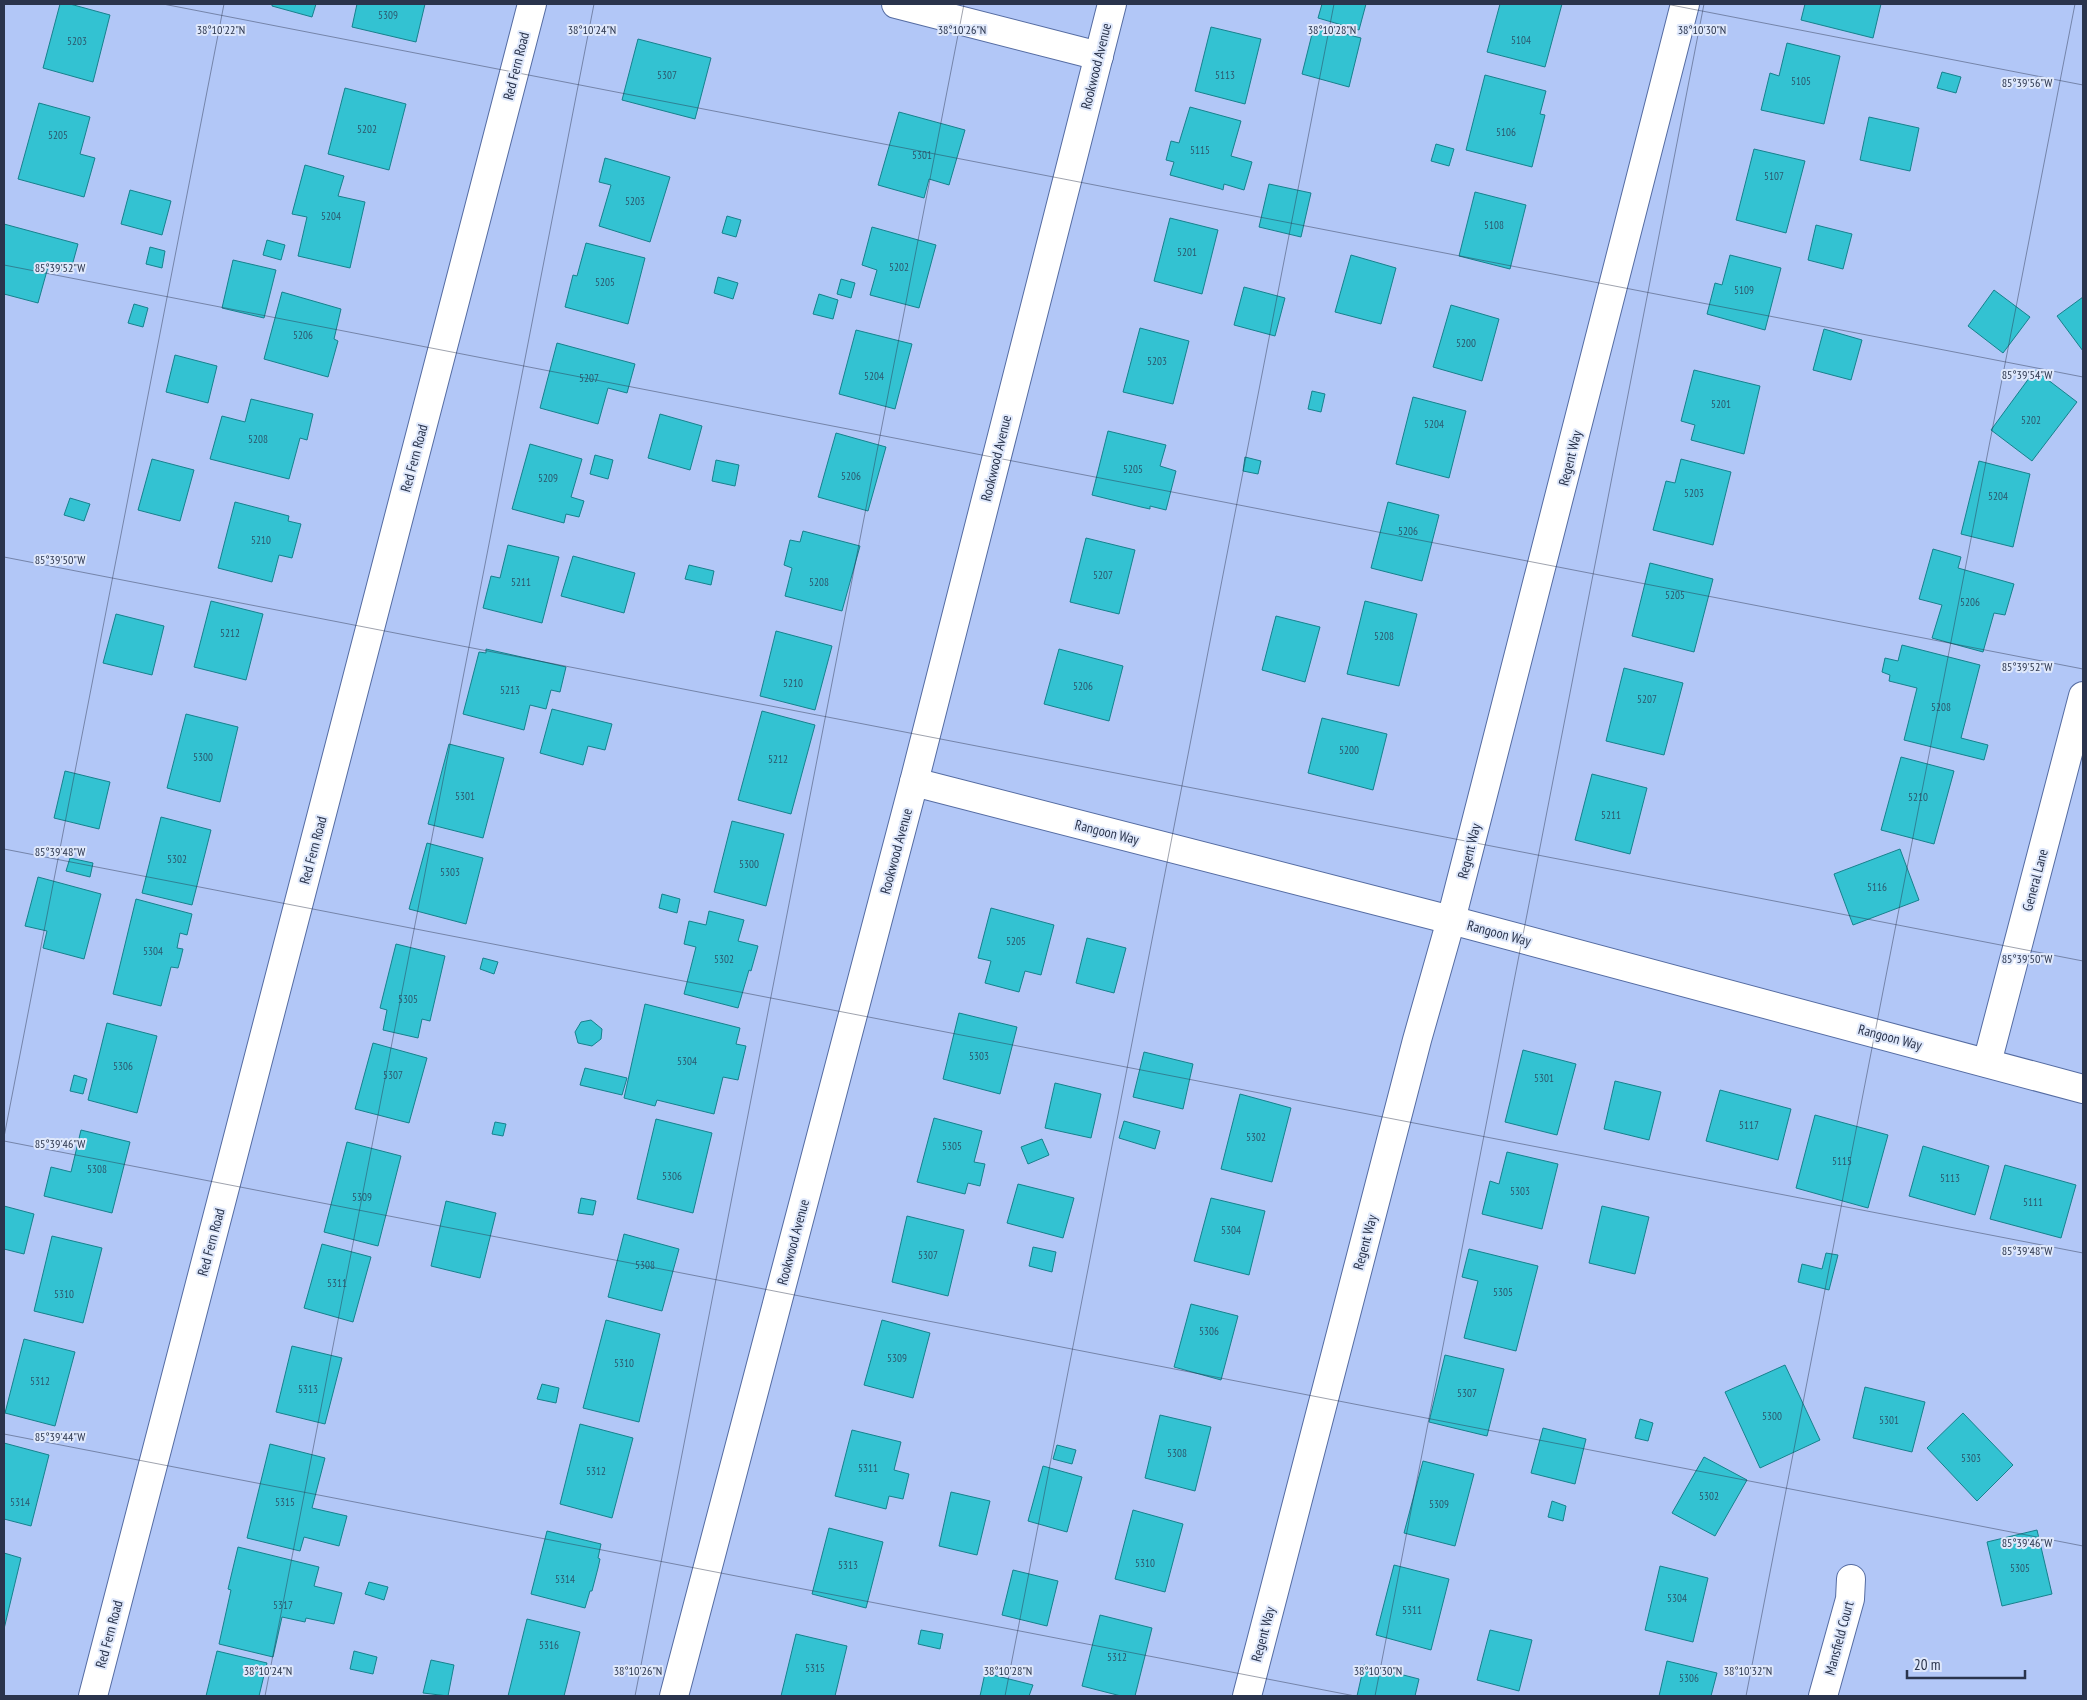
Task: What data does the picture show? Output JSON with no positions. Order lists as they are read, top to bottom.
{
  "streets": {
    "street": [
      "Red Fern Road",
      "Rookwood Avenue",
      "Regent Way",
      "Rangoon Way",
      "General Lane",
      "Mansfield Court"
    ]
  },
  "crossings": [
    ["Rookwood Avenue", "Rangoon Way"],
    ["Regent Way", "Rangoon Way"],
    ["Rangoon Way", "General Lane"]
  ],
  "house_numbers": [
    "5309",
    "5104",
    "5203",
    "5307",
    "5113",
    "5105",
    "5202",
    "5106",
    "5205",
    "5115",
    "5301",
    "5107",
    "5203",
    "5204",
    "5108",
    "5201",
    "5202",
    "5205",
    "5109",
    "5206",
    "5200",
    "5203",
    "5204",
    "5207",
    "5201",
    "5202",
    "5204",
    "5208",
    "5205",
    "5206",
    "5209",
    "5203",
    "5204",
    "5206",
    "5210",
    "5207",
    "5211",
    "5208",
    "5205",
    "5206",
    "5212",
    "5208",
    "5210",
    "5206",
    "5213",
    "5207",
    "5208",
    "5200",
    "5300",
    "5212",
    "5301",
    "5210",
    "5211",
    "5302",
    "5300",
    "5303",
    "5116",
    "5205",
    "5304",
    "5302",
    "5305",
    "5303",
    "5304",
    "5306",
    "5307",
    "5301",
    "5117",
    "5302",
    "5305",
    "5115",
    "5308",
    "5306",
    "5113",
    "5303",
    "5309",
    "5111",
    "5304",
    "5307",
    "5308",
    "5311",
    "5305",
    "5310",
    "5306",
    "5309",
    "5310",
    "5312",
    "5313",
    "5307",
    "5300",
    "5301",
    "5308",
    "5303",
    "5311",
    "5312",
    "5302",
    "5314",
    "5315",
    "5309",
    "5310",
    "5313",
    "5305",
    "5314",
    "5304",
    "5317",
    "5311",
    "5316",
    "5312",
    "5315",
    "5306"
  ],
  "scale_bar": "20 m",
  "coordinates": [
    "38°10'22\"N",
    "38°10'24\"N",
    "38°10'26\"N",
    "38°10'28\"N",
    "38°10'30\"N",
    "85°39'56\"W",
    "85°39'52\"W",
    "85°39'54\"W",
    "85°39'50\"W",
    "85°39'48\"W",
    "85°39'46\"W",
    "85°39'44\"W",
    "38°10'32\"N"
  ]
}
